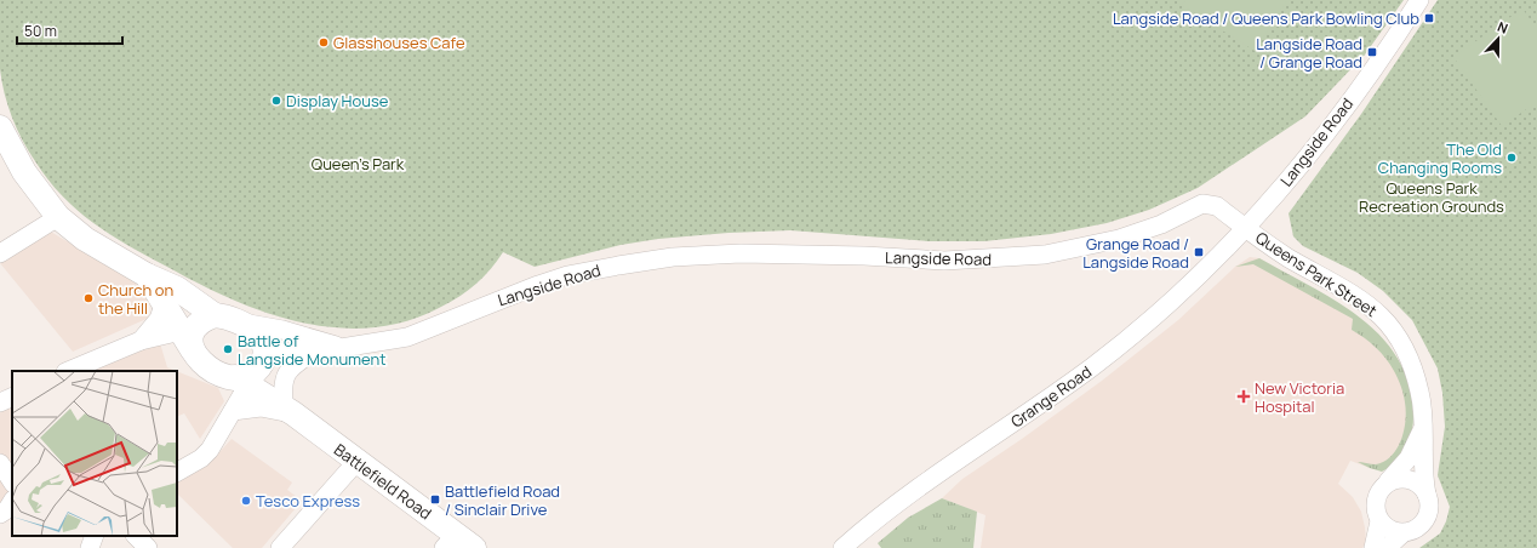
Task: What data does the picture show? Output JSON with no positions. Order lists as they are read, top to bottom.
{
  "streets": {
    "main road": ["Battlefield Road"],
    "street": ["Langside Road", "Queens Park Street", "Grange Road"]
  },
  "crossings": [
    ["Langside Road", "Queens Park Street"],
    ["Langside Road", "Grange Road"],
    ["Langside Road", "Battlefield Road"],
    ["Queens Park Street", "Grange Road"]
  ],
  "parks": ["Queen's Park", "Queens Park Recreation Grounds"],
  "places": {
    "transit": [
      "Langside Road / Queens Park Bowling Club",
      "Langside Road / Grange Road",
      "Grange Road / Langside Road",
      "Battlefield Road / Sinclair Drive"
    ],
    "other": [
      "Glasshouses Cafe",
      "Display House",
      "The Old Changing Rooms",
      "Church on the Hill",
      "Battle of Langside Monument",
      "Tesco Express"
    ],
    "health": ["New Victoria Hospital"]
  },
  "scale_bar": "50 m",
  "north": "top"
}
